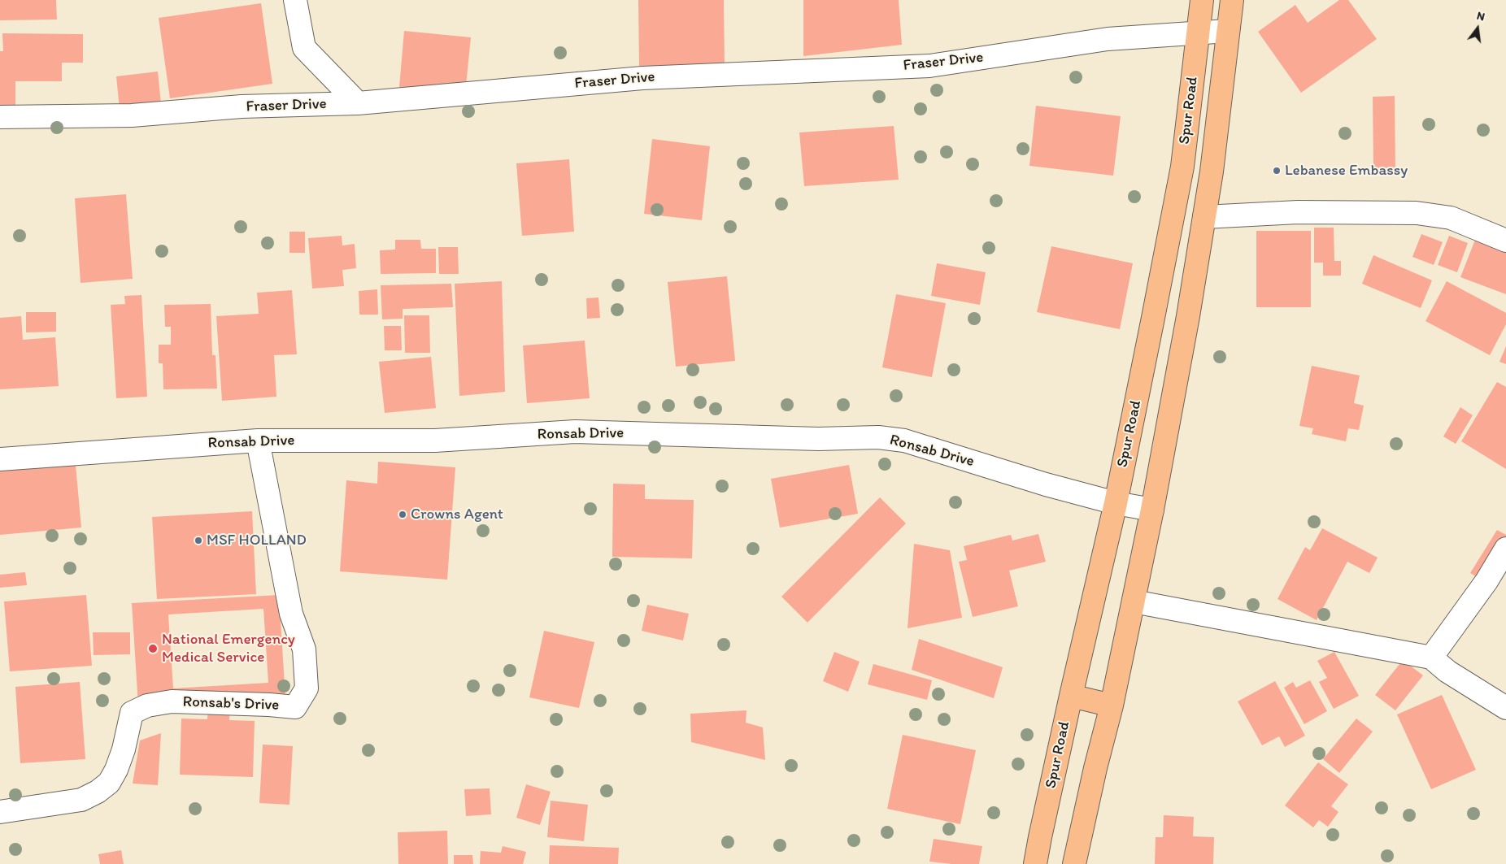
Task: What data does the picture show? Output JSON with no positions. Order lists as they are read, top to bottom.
{
  "streets": {
    "main road": ["Spur Road"],
    "street": ["Fraser Drive", "Ronsab Drive", "Ronsab's Drive"]
  },
  "crossings": [
    ["Fraser Drive", "Spur Road"],
    ["Spur Road", "Ronsab Drive"],
    ["Ronsab Drive", "Ronsab's Drive"]
  ],
  "places": [
    "Lebanese Embassy",
    "Crowns Agent",
    "MSF HOLLAND",
    "National Emergency Medical Service"
  ],
  "north": "top"
}
